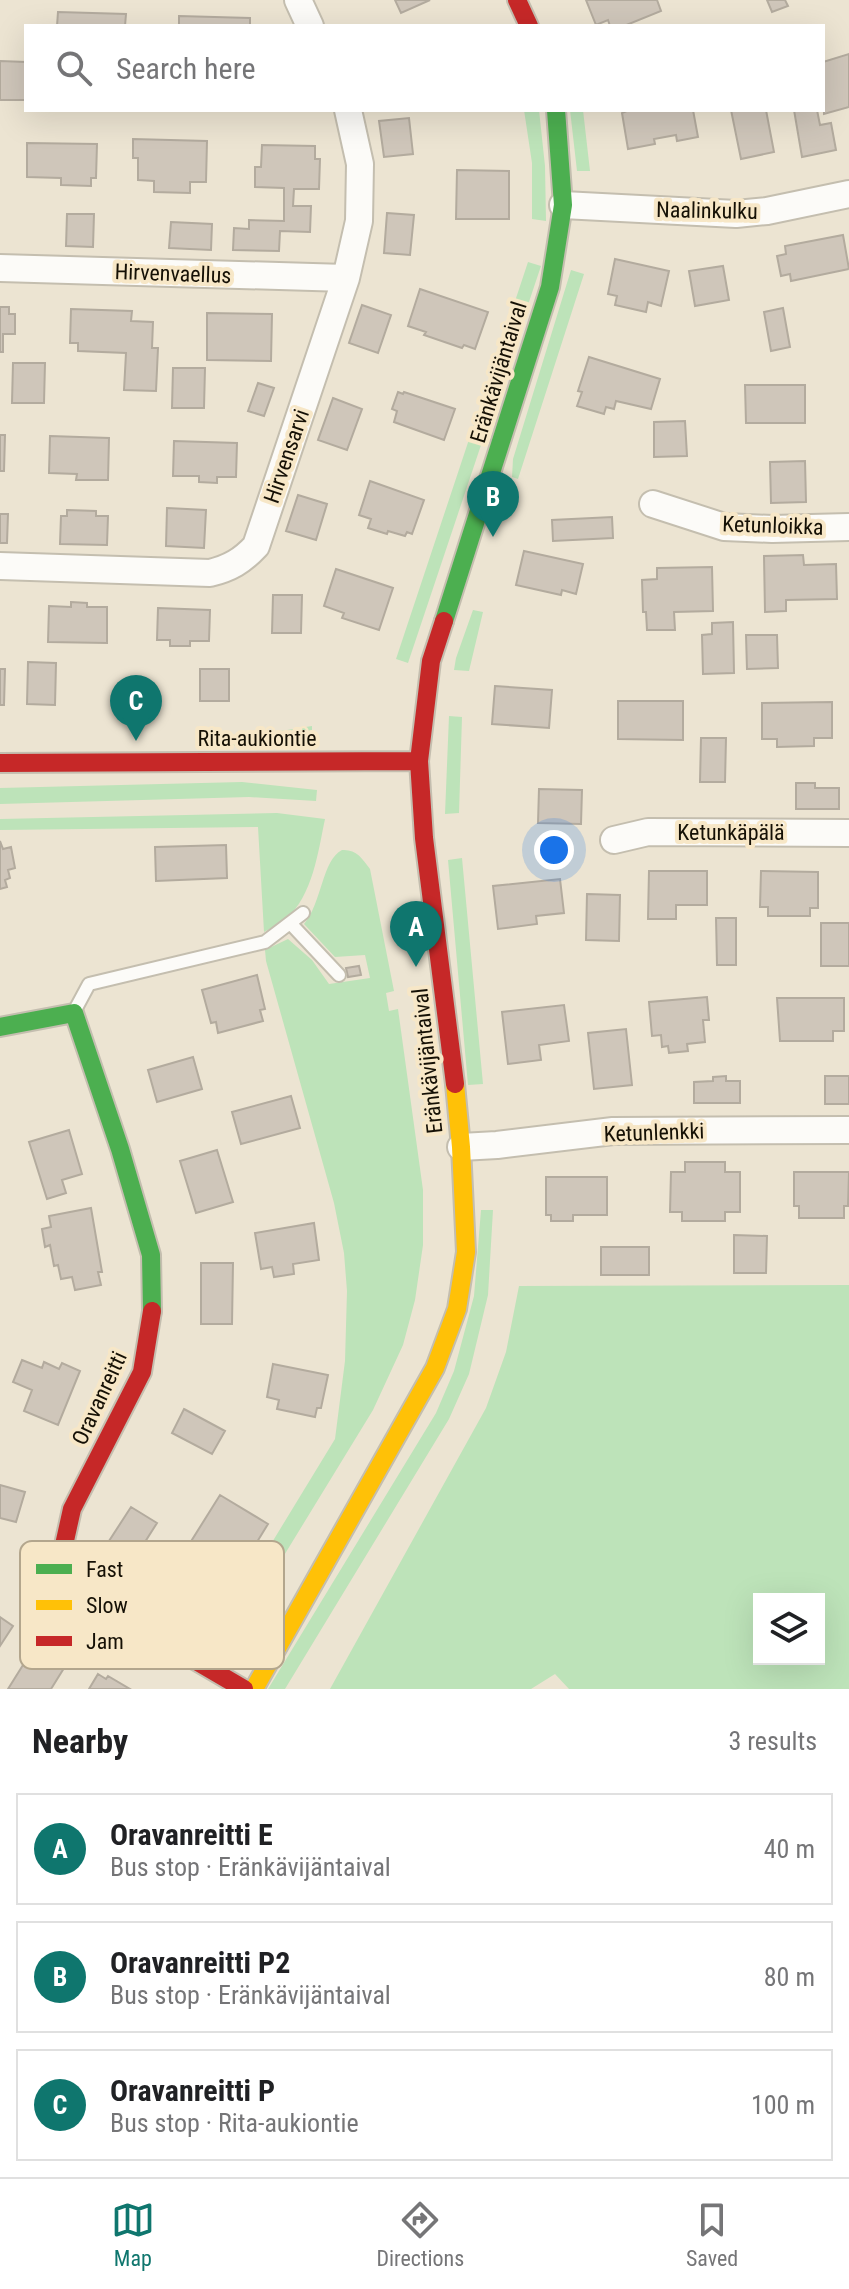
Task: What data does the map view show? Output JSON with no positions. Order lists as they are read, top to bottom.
{
  "streets": {
    "street": [
      "Naalinkulku",
      "Hirvenvaellus",
      "Eränkävijäntaival",
      "Hirvensarvi",
      "Ketunloikka",
      "Rita-aukiontie",
      "Ketunkäpälä",
      "Ketunlenkki",
      "Oravanreitti"
    ]
  },
  "crossings": [
    ["Naalinkulku", "Eränkävijäntaival"],
    ["Hirvenvaellus", "Hirvensarvi"],
    ["Eränkävijäntaival", "Rita-aukiontie"],
    ["Eränkävijäntaival", "Ketunlenkki"]
  ],
  "legend": ["Fast", "Slow", "Jam"],
  "page": {
    "search": "Search here",
    "pins": ["B", "C", "A"],
    "heading": ["Nearby", "3 results"],
    "list": [
      {
        "mark": "A",
        "name": "Oravanreitti E",
        "note": "Bus stop · Eränkävijäntaival",
        "value": "40 m"
      },
      {
        "mark": "B",
        "name": "Oravanreitti P2",
        "note": "Bus stop · Eränkävijäntaival",
        "value": "80 m"
      },
      {
        "mark": "C",
        "name": "Oravanreitti P",
        "note": "Bus stop · Rita-aukiontie",
        "value": "100 m"
      }
    ],
    "nav": ["Map", "Directions", "Saved"]
  }
}
